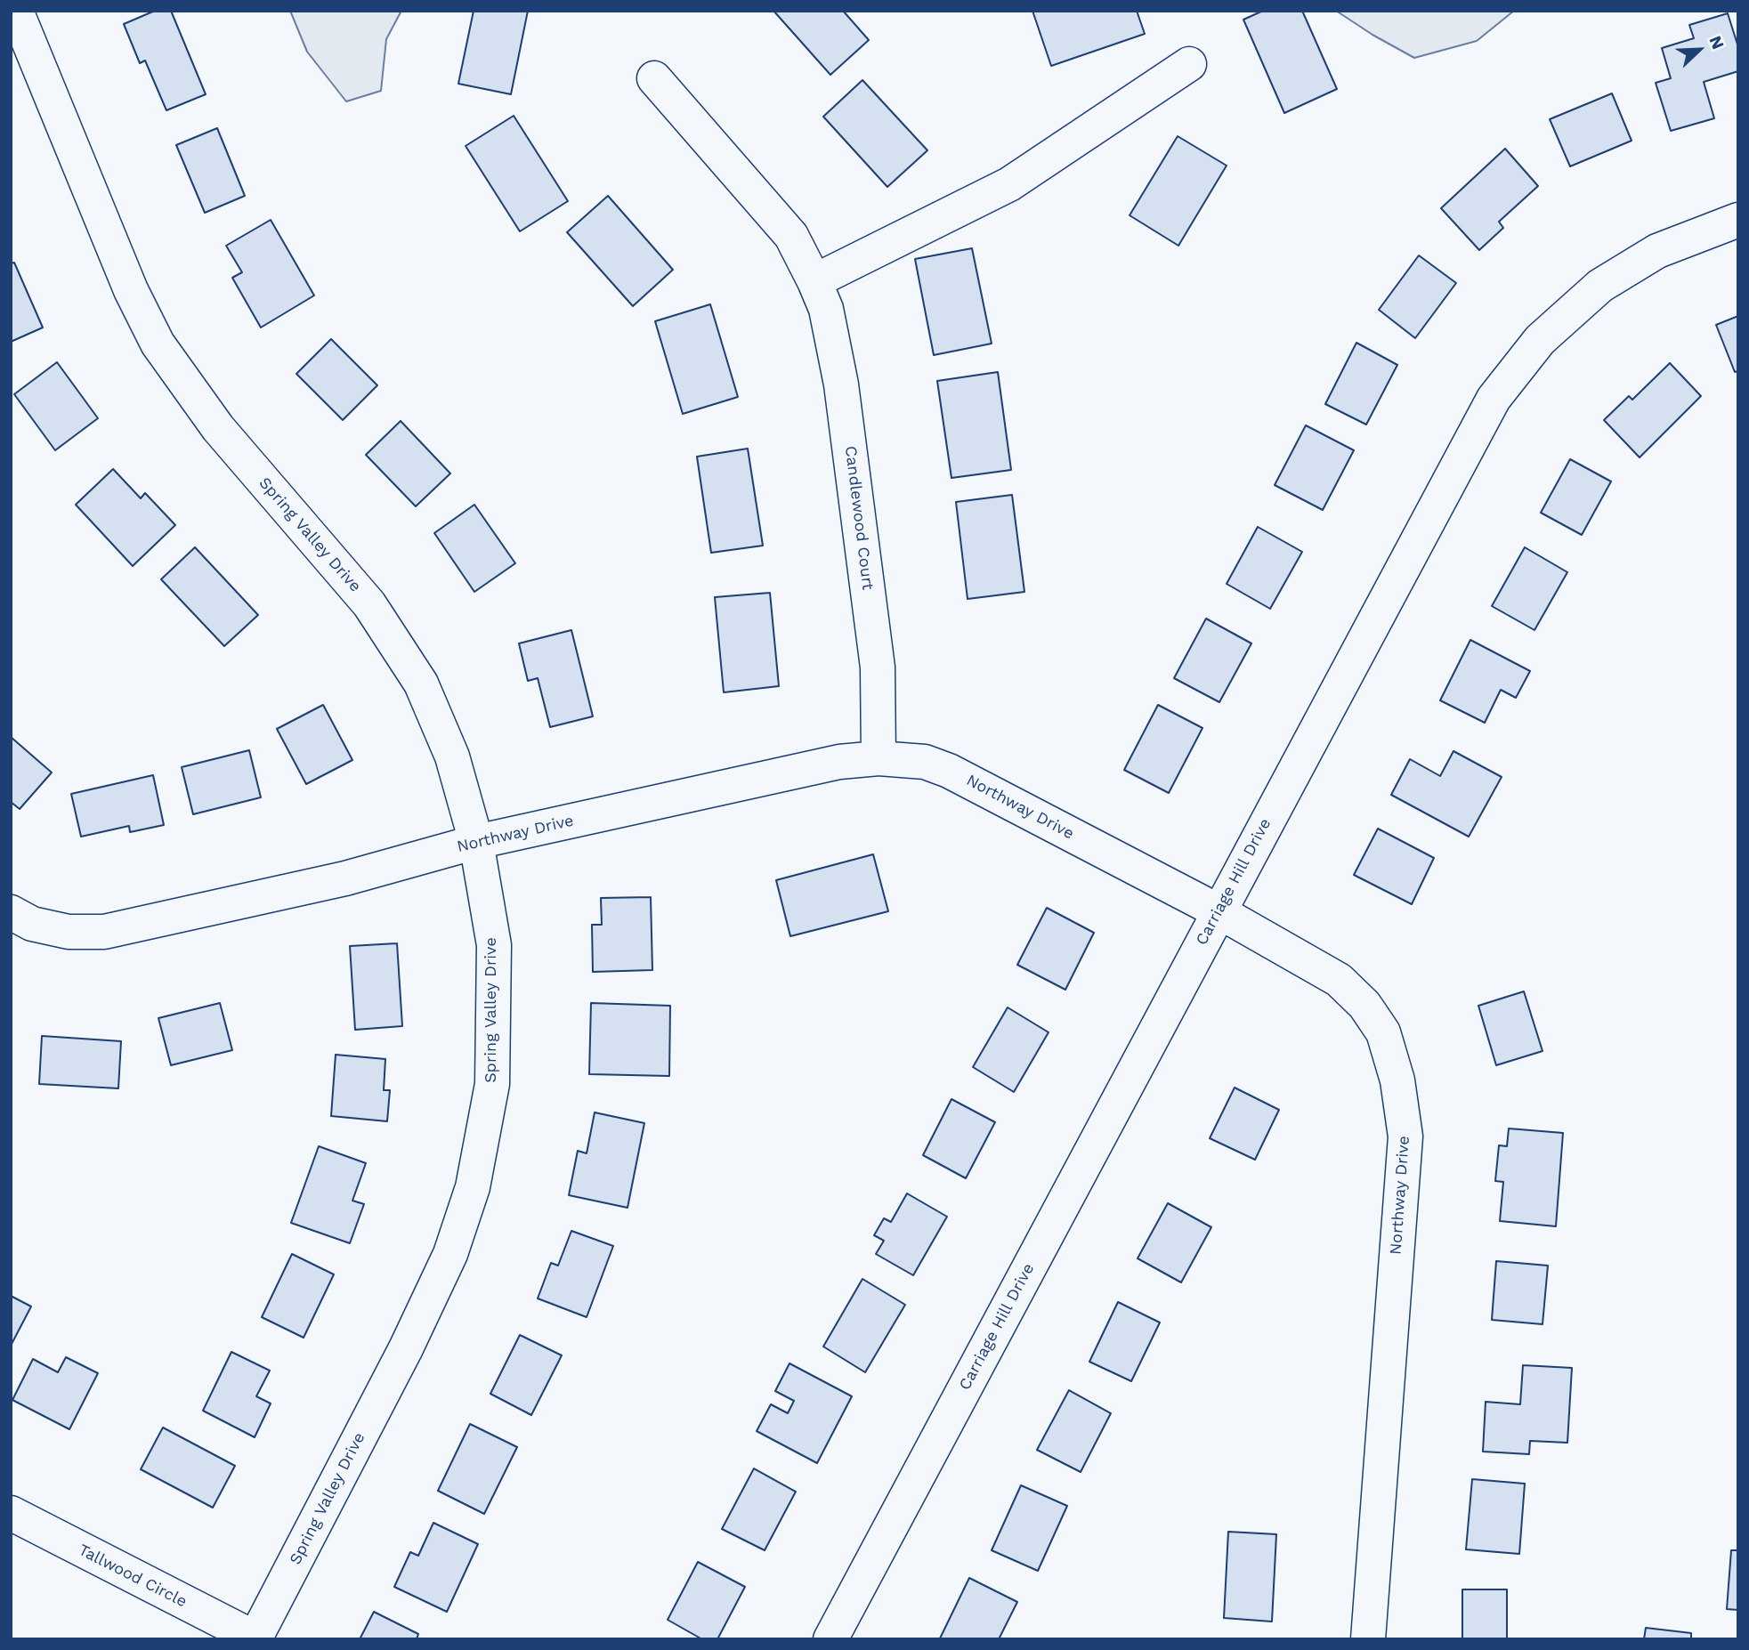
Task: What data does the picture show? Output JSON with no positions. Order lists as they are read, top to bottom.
{
  "streets": {
    "street": [
      "Candlewood Court",
      "Spring Valley Drive",
      "Northway Drive",
      "Carriage Hill Drive",
      "Tallwood Circle"
    ]
  },
  "crossings": [
    ["Candlewood Court", "Northway Drive"],
    ["Spring Valley Drive", "Northway Drive"],
    ["Spring Valley Drive", "Tallwood Circle"],
    ["Northway Drive", "Carriage Hill Drive"]
  ],
  "north": "top right"
}
